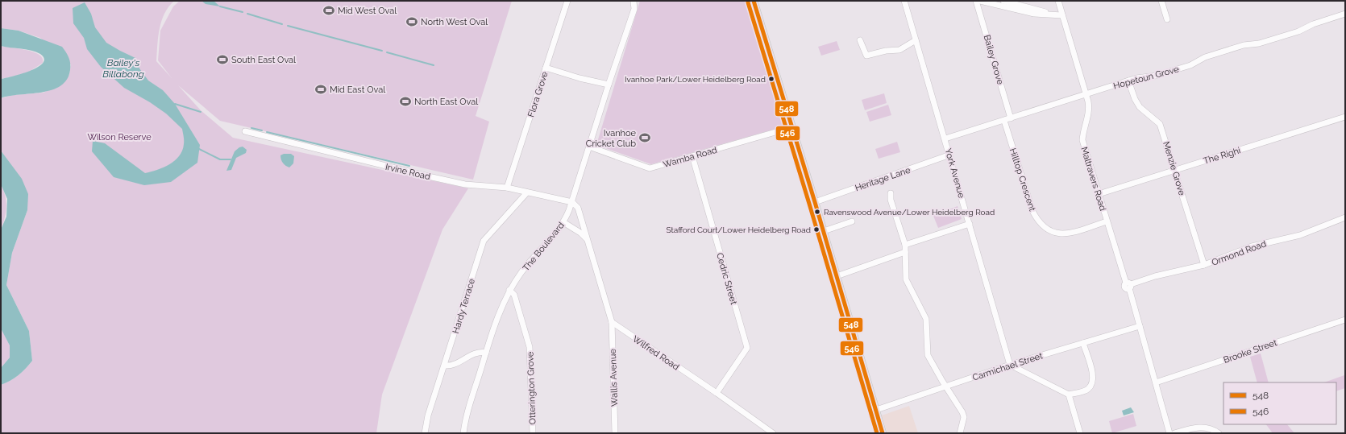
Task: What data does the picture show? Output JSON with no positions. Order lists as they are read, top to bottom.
{
  "streets": {
    "street": [
      "Bailey Grove",
      "Hopetoun Grove",
      "Flora Grove",
      "The Righi",
      "Wamba Road",
      "Menzie Grove",
      "Irvine Road",
      "York Avenue",
      "Heritage Lane",
      "Maltravers Road",
      "Hilltop Crescent",
      "The Boulevard",
      "Ormond Road",
      "Cedric Street",
      "Hardy Terrace",
      "Brooke Street",
      "Wilfred Road",
      "Carmichael Street",
      "Wallis Avenue",
      "Otterington Grove"
    ]
  },
  "crossings": [
    ["Bailey Grove", "Hopetoun Grove"],
    ["Hopetoun Grove", "Menzie Grove"],
    ["Hopetoun Grove", "York Avenue"],
    ["Hopetoun Grove", "Maltravers Road"],
    ["Hopetoun Grove", "Hilltop Crescent"],
    ["Flora Grove", "Irvine Road"],
    ["The Righi", "Menzie Grove"],
    ["The Righi", "Maltravers Road"],
    ["Wamba Road", "The Boulevard"],
    ["Wamba Road", "Cedric Street"],
    ["Menzie Grove", "Ormond Road"],
    ["Irvine Road", "The Boulevard"],
    ["Irvine Road", "Hardy Terrace"],
    ["York Avenue", "Heritage Lane"],
    ["York Avenue", "Carmichael Street"],
    ["Maltravers Road", "Hilltop Crescent"],
    ["Maltravers Road", "Ormond Road"],
    ["Maltravers Road", "Brooke Street"],
    ["Maltravers Road", "Carmichael Street"],
    ["The Boulevard", "Otterington Grove"],
    ["Cedric Street", "Wilfred Road"],
    ["Wilfred Road", "Wallis Avenue"]
  ],
  "water": ["Bailey's Billabong"],
  "parks": ["Wilson Reserve"],
  "places": {
    "sports": [
      "Mid West Oval",
      "North West Oval",
      "South East Oval",
      "Mid East Oval",
      "North East Oval",
      "Ivanhoe Cricket Club"
    ],
    "other": ["Ivanhoe Park/Lower Heidelberg Road", "Ravenswood Avenue/Lower Heidelberg Road", "Stafford Court/Lower Heidelberg Road"]
  },
  "lines": ["transit line 548", "transit line 546"],
  "legend": ["548", "546"]
}
